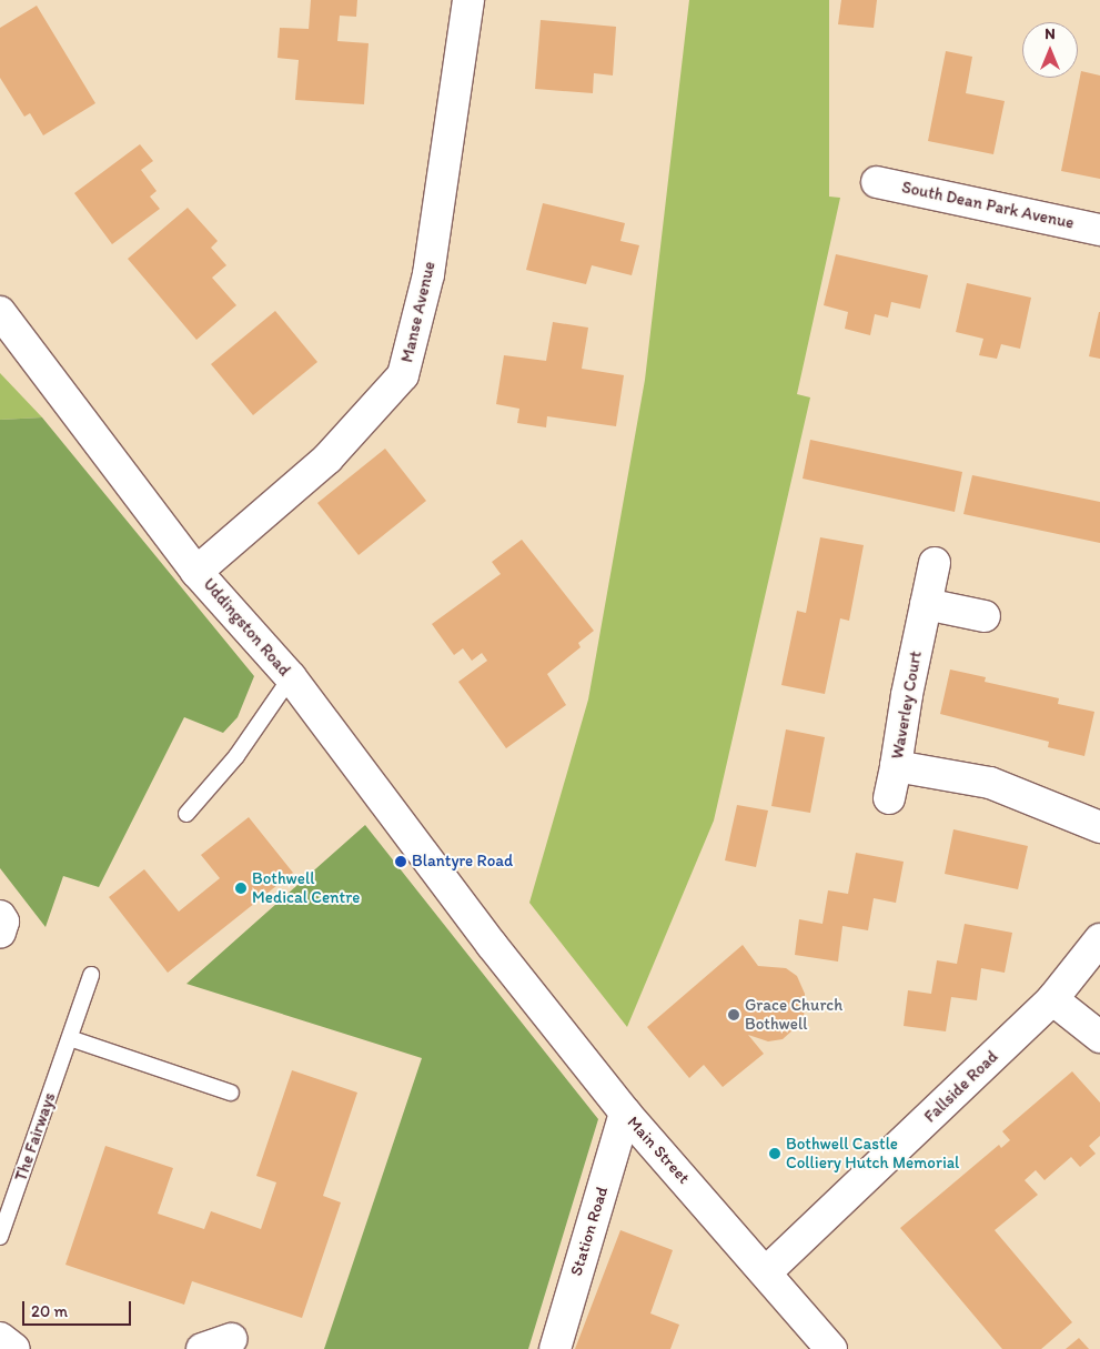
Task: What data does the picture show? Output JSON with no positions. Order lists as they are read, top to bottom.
{
  "streets": {
    "street": [
      "South Dean Park Avenue",
      "Manse Avenue",
      "Uddingston Road",
      "Waverley Court",
      "Fallside Road",
      "Main Street",
      "Station Road"
    ],
    "lane": ["The Fairways"]
  },
  "crossings": [
    ["Manse Avenue", "Uddingston Road"],
    ["Uddingston Road", "Main Street"],
    ["Fallside Road", "Main Street"],
    ["Main Street", "Station Road"]
  ],
  "places": [
    "Blantyre Road",
    "Bothwell Medical Centre",
    "Grace Church Bothwell",
    "Bothwell Castle Colliery Hutch Memorial"
  ],
  "scale_bar": "20 m",
  "north": "top"
}
